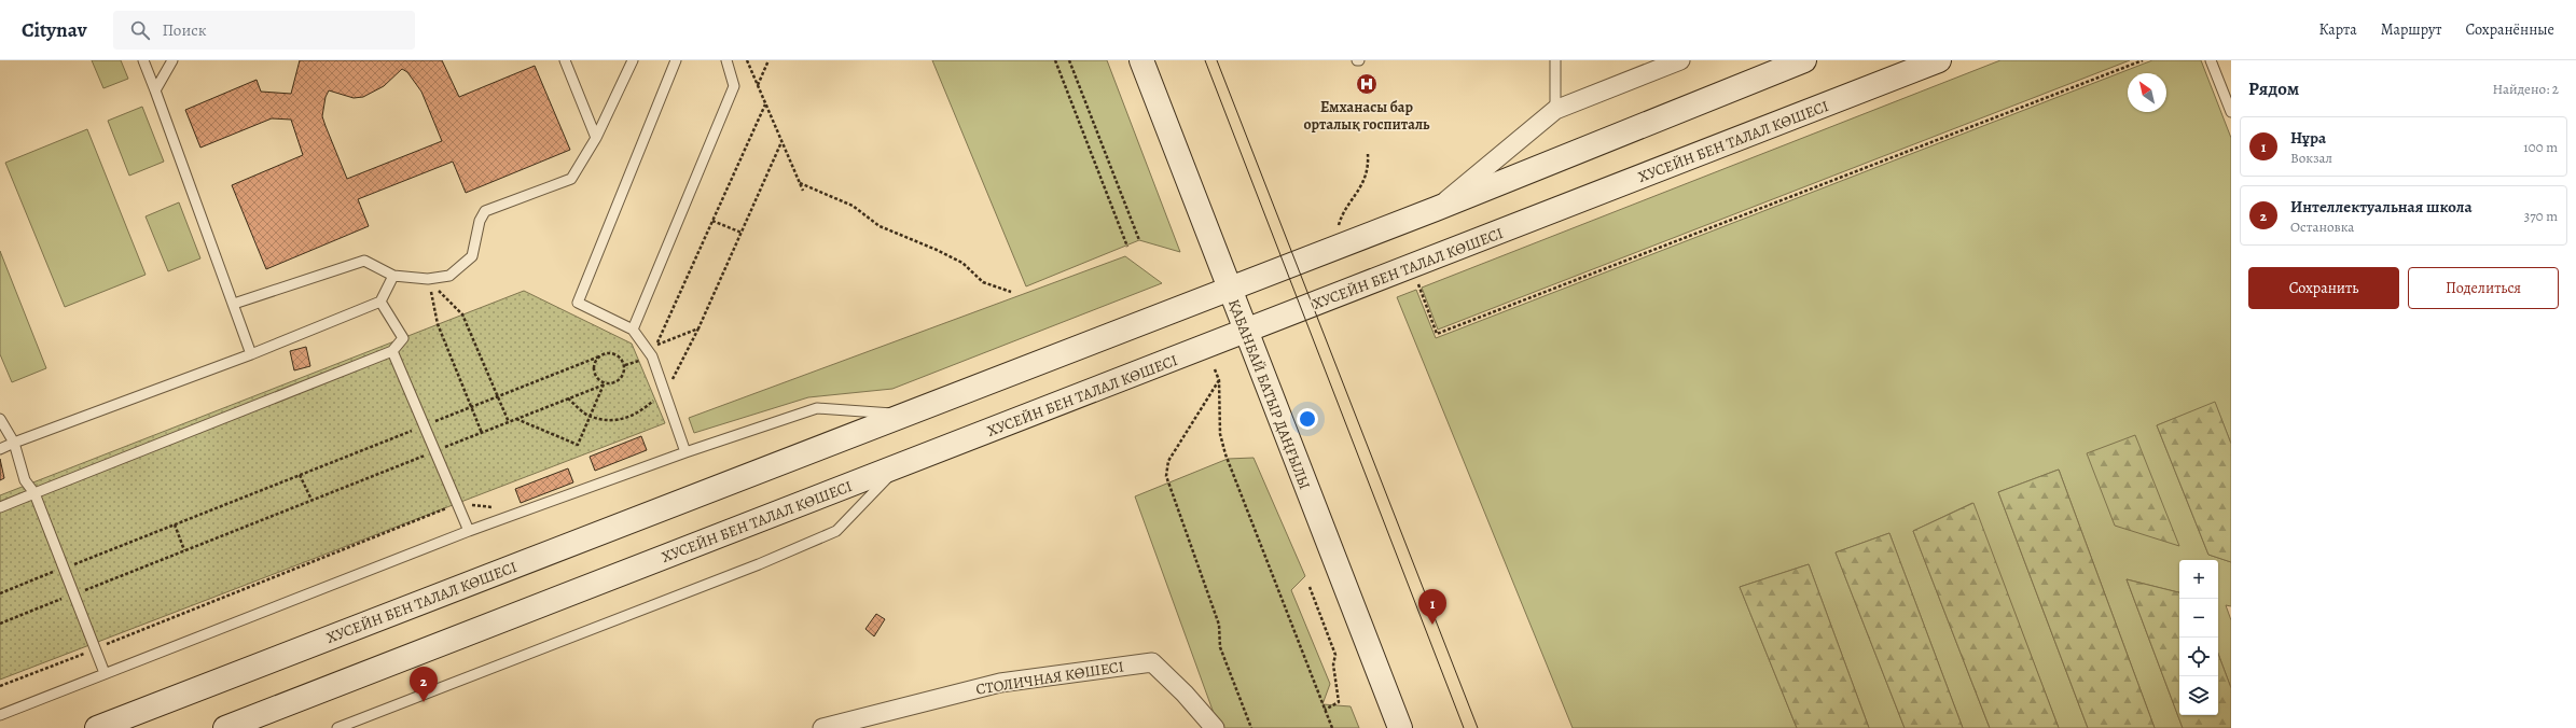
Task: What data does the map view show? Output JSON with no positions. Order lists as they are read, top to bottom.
{
  "streets": {
    "street": ["ХУСЕЙН БЕН ТАЛАЛ КӨШЕСІ", "ҚАБАНБАЙ БАТЫР ДАҢҒЫЛЫ", "СТОЛИЧНАЯ КӨШЕСІ"]
  },
  "crossings": [
    ["ХУСЕЙН БЕН ТАЛАЛ КӨШЕСІ", "ҚАБАНБАЙ БАТЫР ДАҢҒЫЛЫ"]
  ],
  "places": {
    "hospital": ["Емханасы бар орталық госпиталь"]
  },
  "north": "top left",
  "page": {
    "header": "Citynav",
    "search": "Поиск",
    "nav": ["Карта", "Маршрут", "Сохранённые"],
    "heading": ["Рядом", "Найдено: 2"],
    "list": [
      {
        "mark": "1",
        "name": "Нұра",
        "note": "Вокзал",
        "value": "100 m"
      },
      {
        "mark": "2",
        "name": "Интеллектуальная школа",
        "note": "Остановка",
        "value": "370 m"
      }
    ],
    "buttons": ["Сохранить", "Поделиться"],
    "map_buttons": ["+", "−"],
    "pins": ["1", "2"]
  }
}
